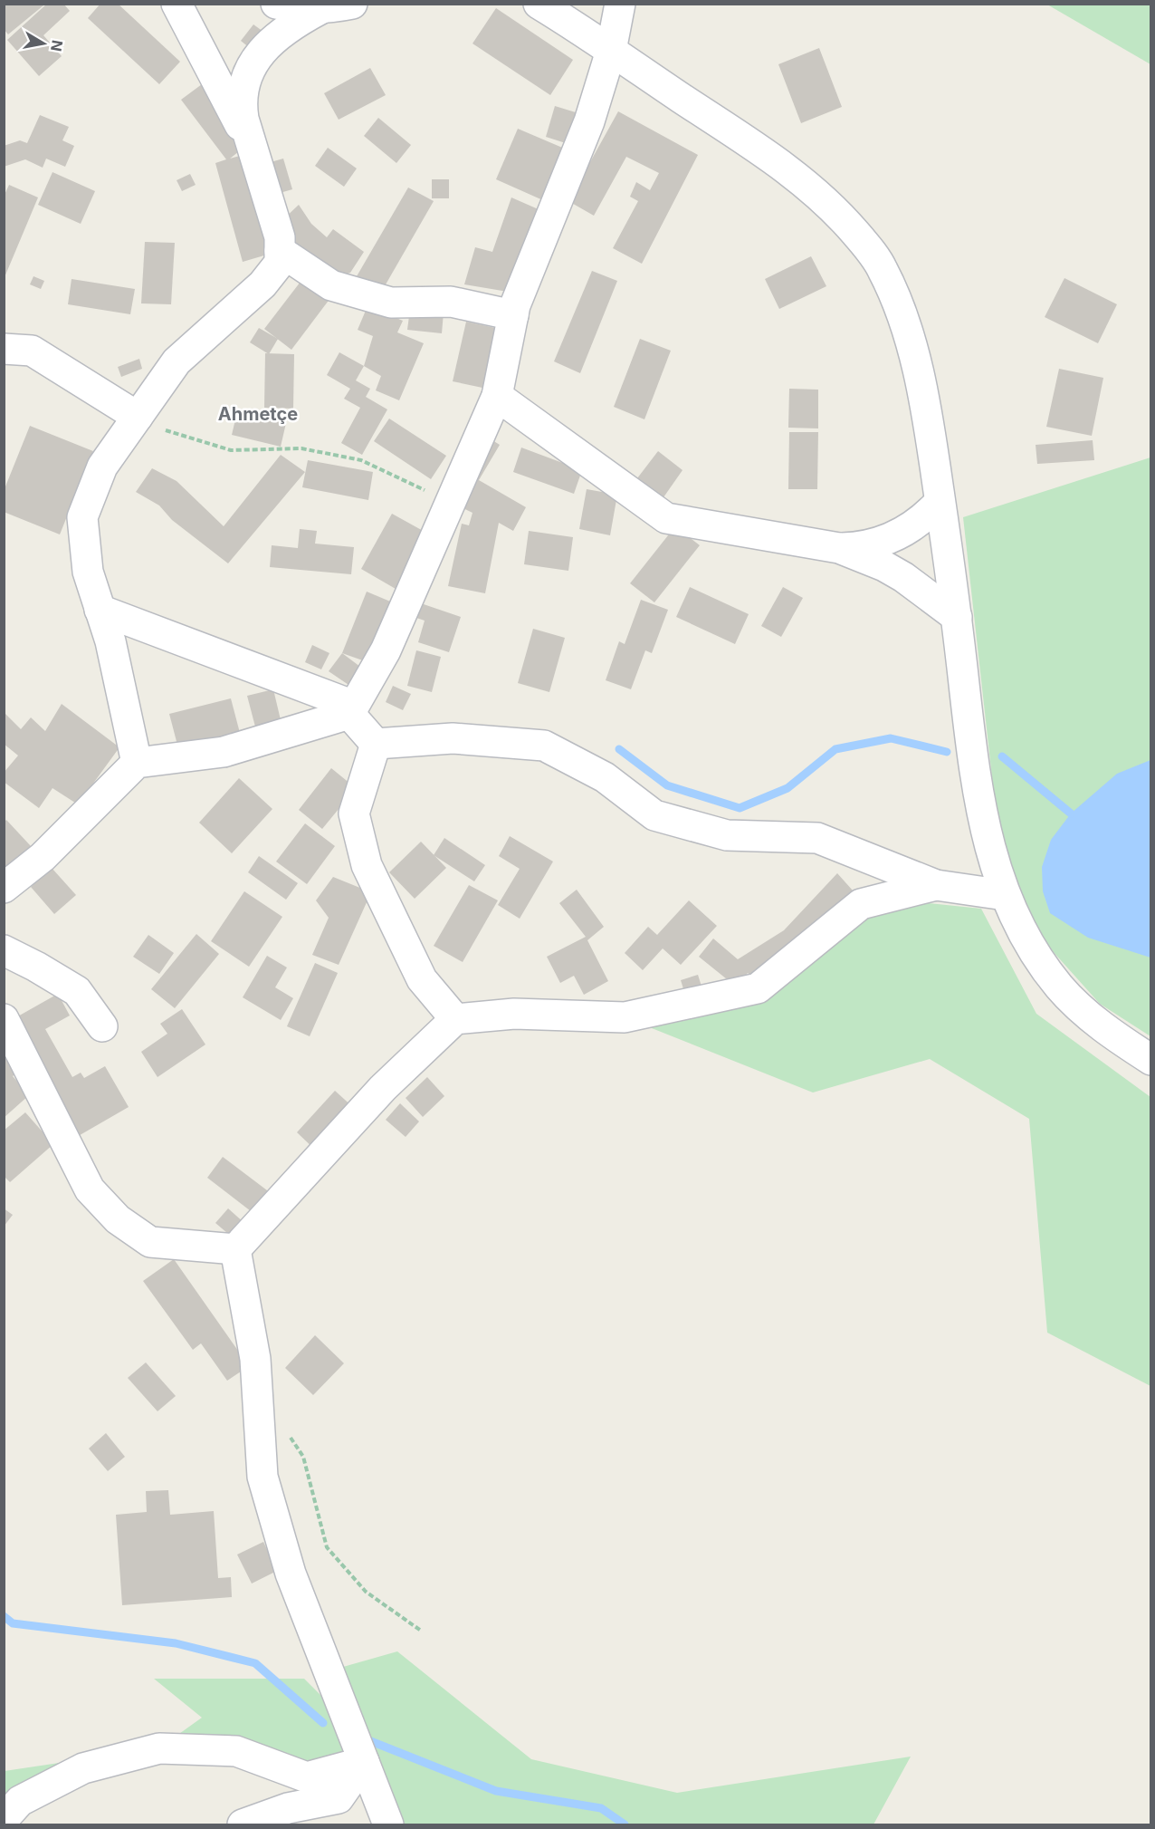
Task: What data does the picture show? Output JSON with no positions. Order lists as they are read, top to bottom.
{
  "districts": ["Ahmetçe"],
  "north": "right"
}
